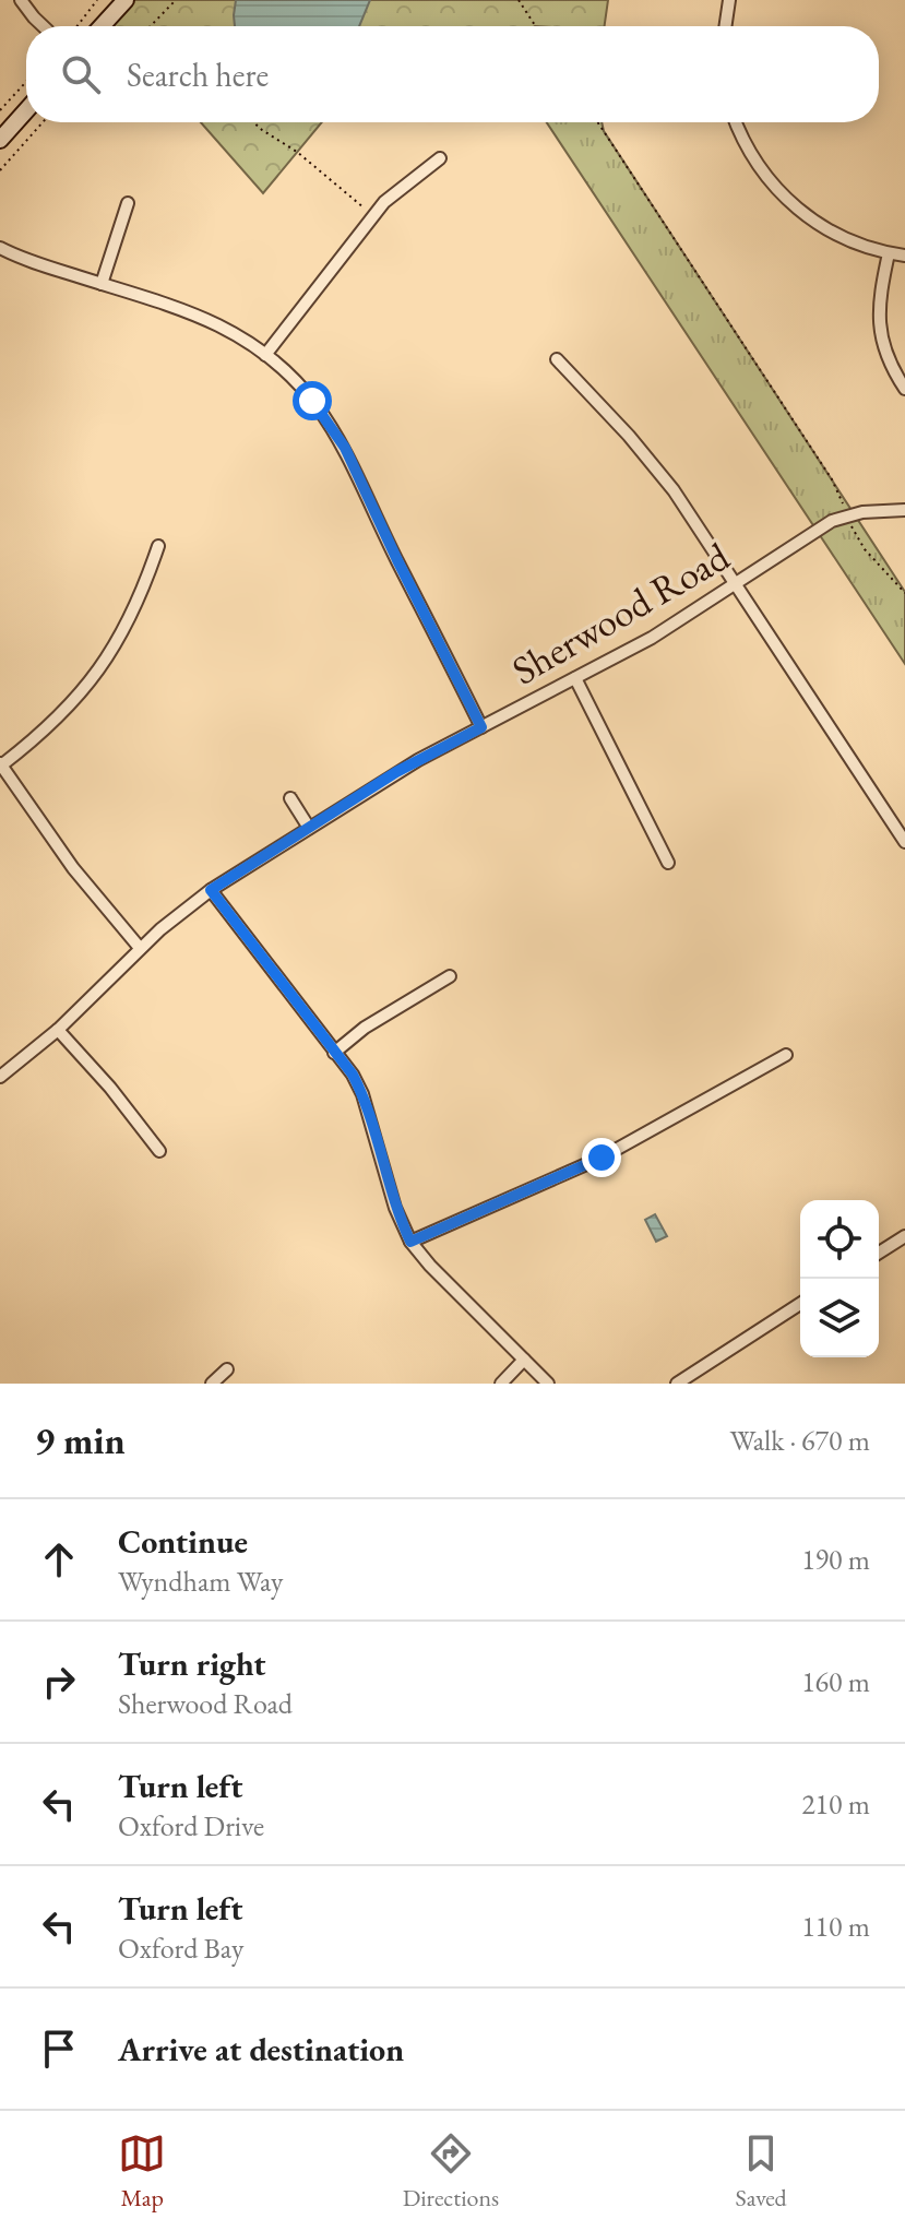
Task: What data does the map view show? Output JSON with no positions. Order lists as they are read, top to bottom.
{
  "streets": {
    "street": ["Sherwood Road"]
  },
  "page": {
    "search": "Search here",
    "heading": ["9 min", "Walk · 670 m"],
    "list": [
      ["Continue", "Wyndham Way", "190 m"],
      ["Turn right", "Sherwood Road", "160 m"],
      ["Turn left", "Oxford Drive", "210 m"],
      ["Turn left", "Oxford Bay", "110 m"],
      "Arrive at destination"
    ],
    "nav": ["Map", "Directions", "Saved"]
  }
}
